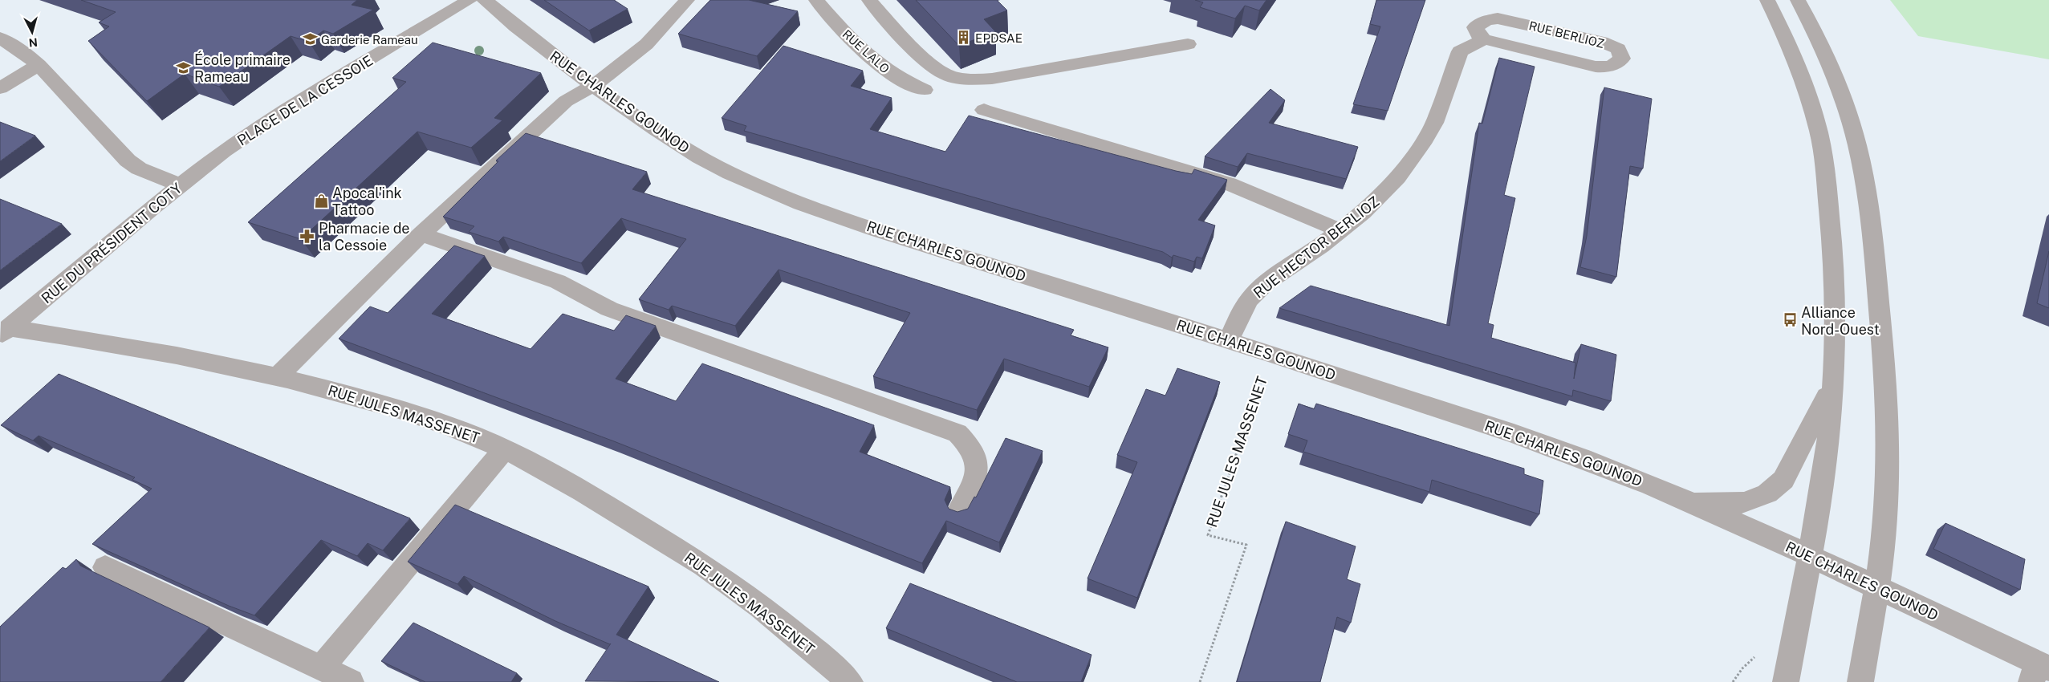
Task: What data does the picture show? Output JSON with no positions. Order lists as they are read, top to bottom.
{
  "streets": {
    "street": [
      "RUE BERLIOZ",
      "RUE LALO",
      "PLACE DE LA CESSOIE",
      "RUE CHARLES GOUNOD",
      "RUE DU PRÉSIDENT COTY",
      "RUE HECTOR BERLIOZ",
      "RUE JULES MASSENET"
    ]
  },
  "crossings": [
    ["RUE BERLIOZ", "RUE HECTOR BERLIOZ"],
    ["PLACE DE LA CESSOIE", "RUE DU PRÉSIDENT COTY"],
    ["RUE CHARLES GOUNOD", "RUE HECTOR BERLIOZ"],
    ["RUE CHARLES GOUNOD", "RUE JULES MASSENET"],
    ["RUE DU PRÉSIDENT COTY", "RUE JULES MASSENET"]
  ],
  "places": {
    "building": ["EPDSAE"],
    "school or university": ["Garderie Rameau", "École primaire Rameau"],
    "shop": ["Apocal'ink Tattoo"],
    "pharmacy": ["Pharmacie de la Cessoie"],
    "bus stop": ["Alliance Nord-Ouest"]
  },
  "north": "bottom"
}
